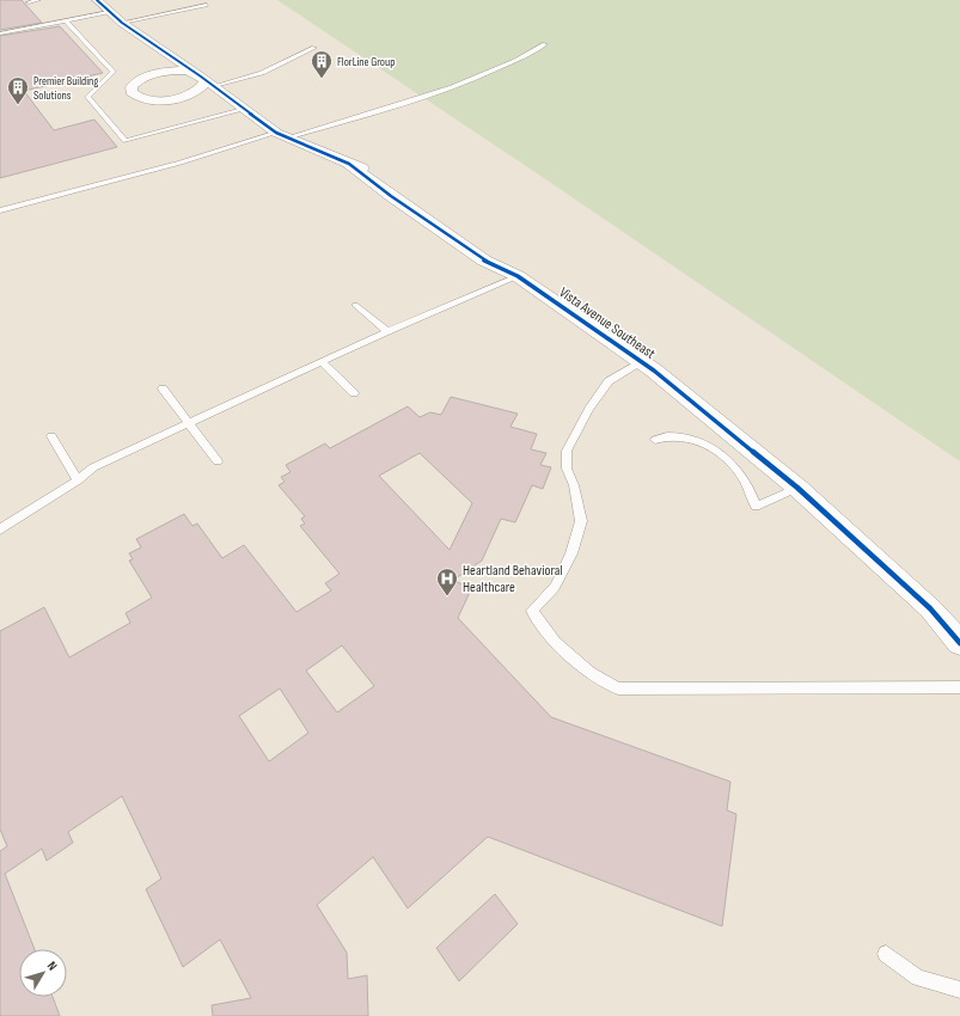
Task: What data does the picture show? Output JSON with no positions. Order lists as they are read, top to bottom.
{
  "streets": {
    "street": ["Vista Avenue Southeast"]
  },
  "places": {
    "building": ["FlorLine Group", "Premier Building Solutions"],
    "hospital": ["Heartland Behavioral Healthcare"]
  },
  "north": "top right"
}
